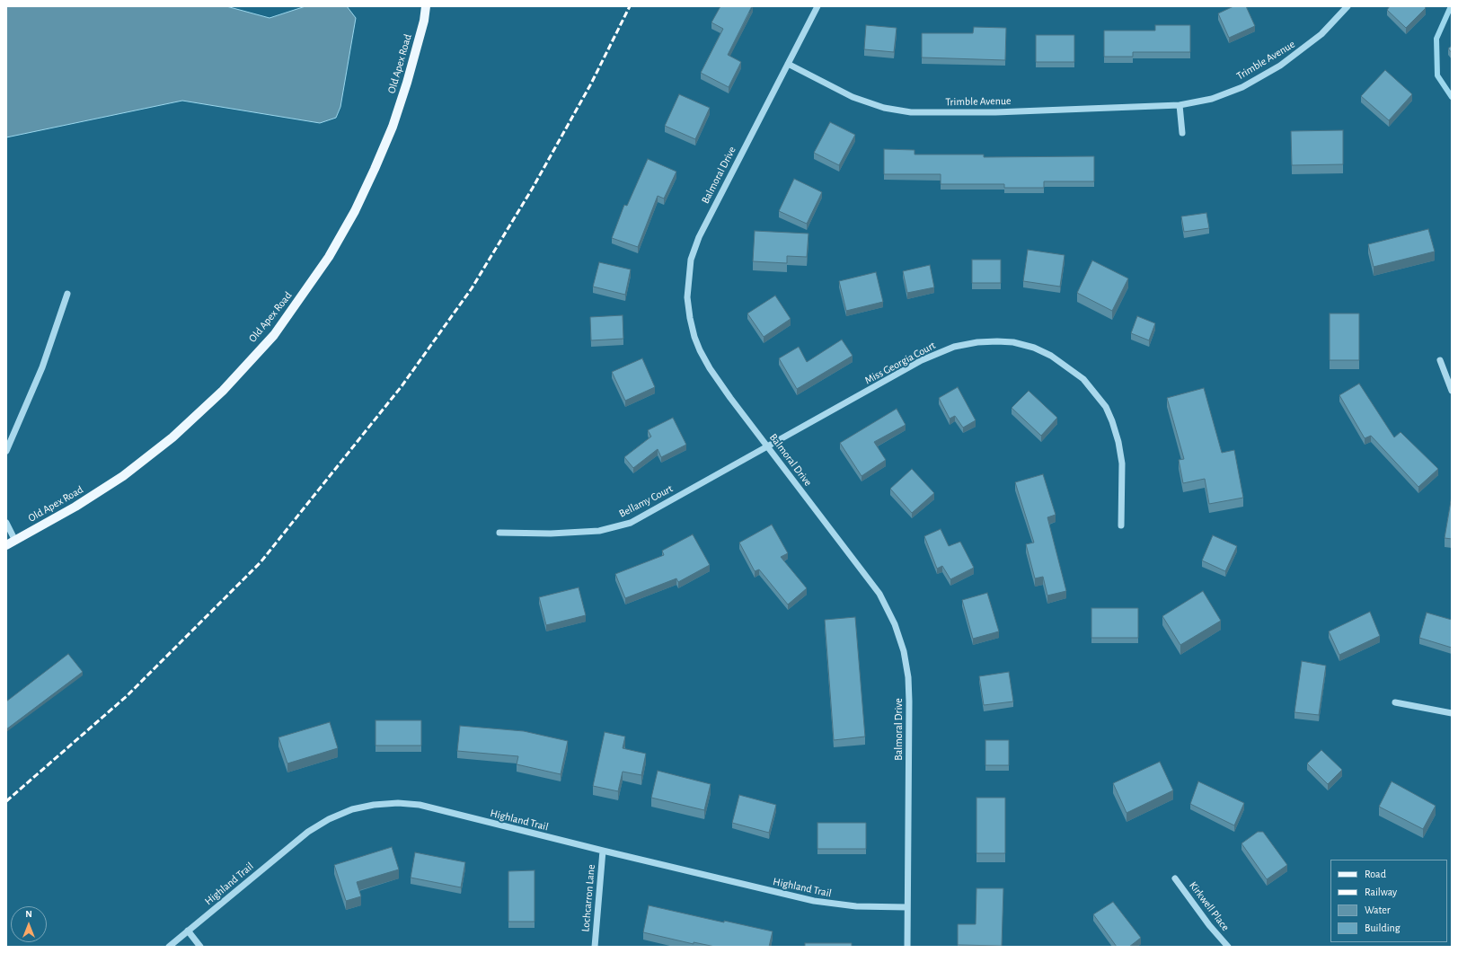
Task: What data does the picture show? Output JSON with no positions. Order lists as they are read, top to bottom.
{
  "streets": {
    "main road": ["Old Apex Road"],
    "street": [
      "Trimble Avenue",
      "Balmoral Drive",
      "Miss Georgia Court",
      "Bellamy Court",
      "Highland Trail",
      "Lochcarron Lane",
      "Kirkwell Place"
    ]
  },
  "crossings": [
    ["Trimble Avenue", "Balmoral Drive"],
    ["Balmoral Drive", "Miss Georgia Court"],
    ["Balmoral Drive", "Bellamy Court"],
    ["Balmoral Drive", "Highland Trail"],
    ["Miss Georgia Court", "Bellamy Court"],
    ["Highland Trail", "Lochcarron Lane"]
  ],
  "legend": [
    "Road",
    "Railway",
    "Water",
    "Building"
  ],
  "north": "top"
}
